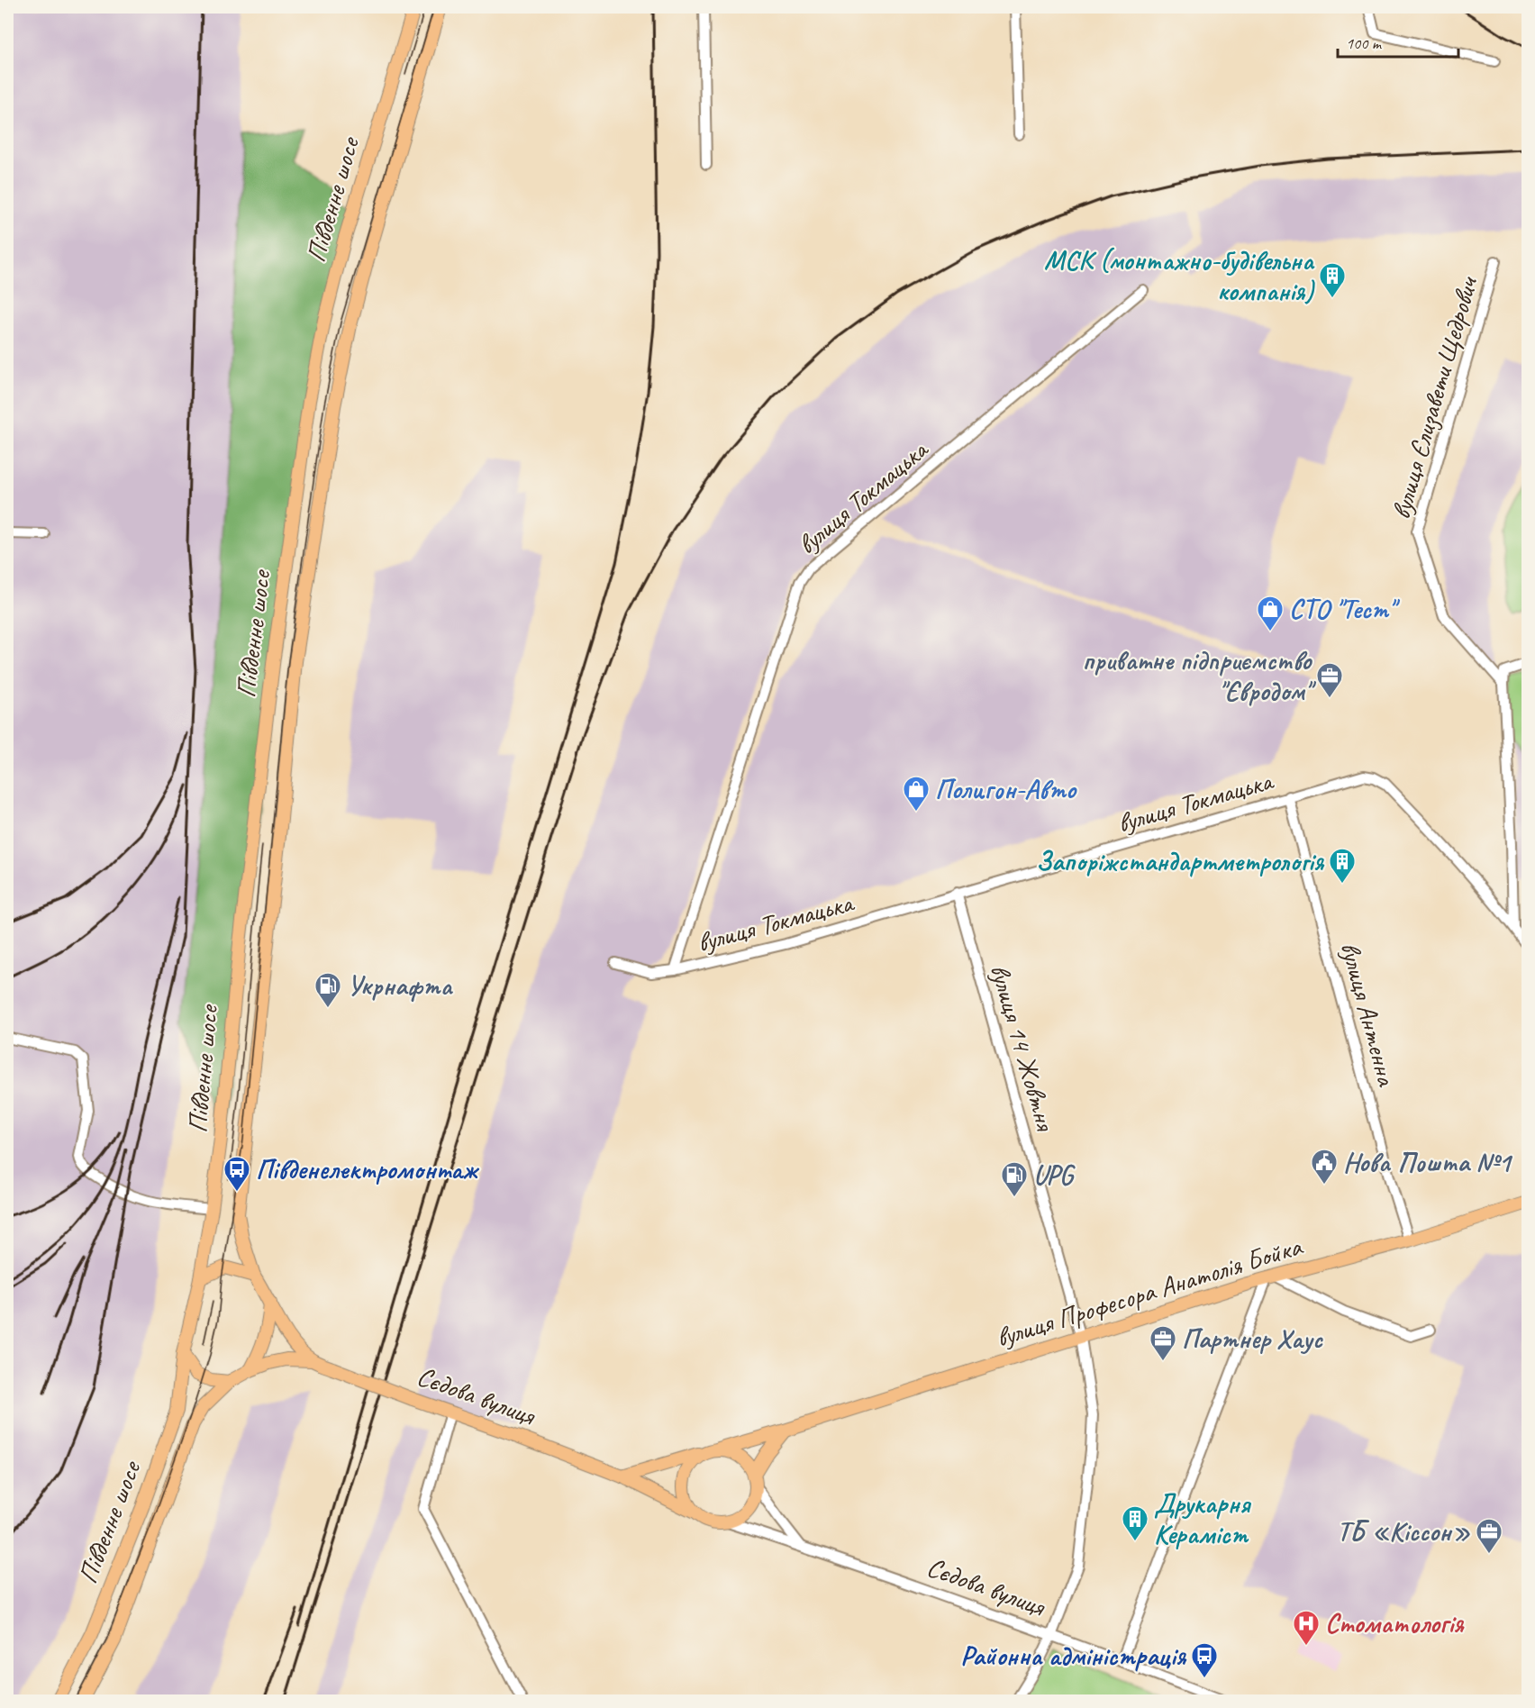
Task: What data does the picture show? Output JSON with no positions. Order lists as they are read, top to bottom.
{
  "streets": {
    "main road": ["Південне шосе", "вулиця Професора Анатолія Бойка", "Сєдова вулиця"],
    "street": [
      "вулиця Єлизавети Щедрович",
      "вулиця Токмацька",
      "вулиця Антенна",
      "вулиця 14 Жовтня"
    ]
  },
  "crossings": [
    ["Південне шосе", "Сєдова вулиця"],
    ["вулиця Токмацька", "вулиця Антенна"],
    ["вулиця Токмацька", "вулиця 14 Жовтня"],
    ["вулиця Антенна", "вулиця Професора Анатолія Бойка"],
    ["вулиця 14 Жовтня", "вулиця Професора Анатолія Бойка"],
    ["вулиця 14 Жовтня", "Сєдова вулиця"],
    ["вулиця Професора Анатолія Бойка", "Сєдова вулиця"]
  ],
  "places": {
    "building": ["МСК (монтажно-будівельна компанія)", "Запоріжстандартметрологія", "Друкарня Кераміст"],
    "shop": ["СТО \"Тест\"", "Полигон-Авто"],
    "office": ["приватне підприємство \"Євродом\"", "Партнер Хаус", "ТБ «Кіссон»"],
    "fuel station": ["Укрнафта", "UPG"],
    "public building": ["Нова Пошта №1"],
    "bus stop": ["Південелектромонтаж", "Районна адміністрація"],
    "hospital": ["Стоматологія"]
  },
  "scale_bar": "100 m"
}
